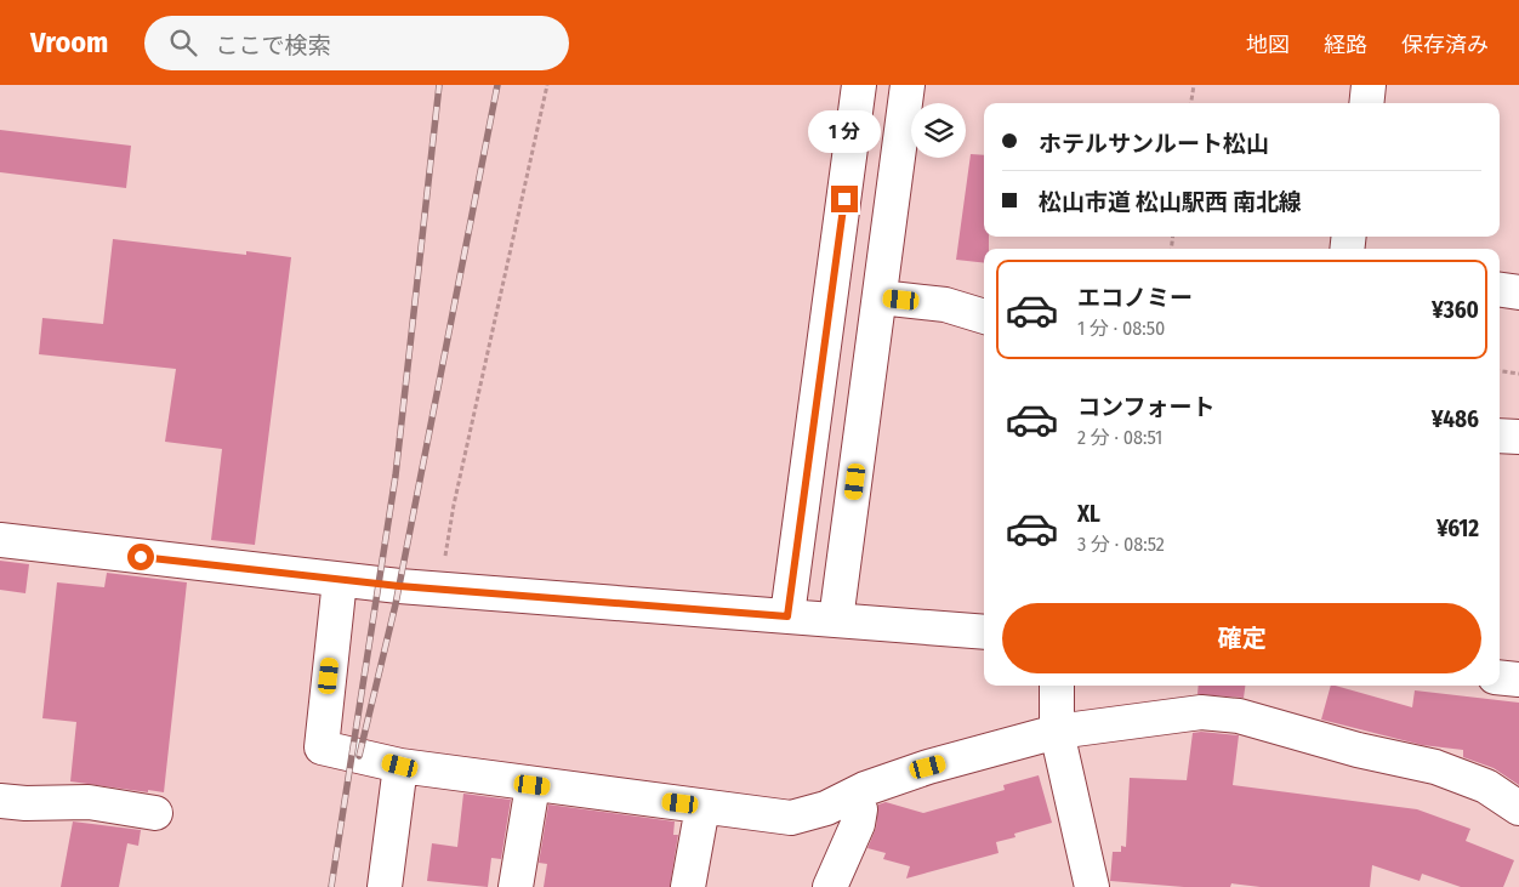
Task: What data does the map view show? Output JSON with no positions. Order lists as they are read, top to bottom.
{
  "page": {
    "header": "Vroom",
    "search": "ここで検索",
    "nav": ["地図", "経路", "保存済み"],
    "banner": ["ホテルサンルート松山", "松山市道 松山駅西 南北線"],
    "bubble": "1 分",
    "list": [
      {
        "name": "エコノミー",
        "note": "1 分 · 08:50",
        "value": "¥360"
      },
      {
        "name": "コンフォート",
        "note": "2 分 · 08:51",
        "value": "¥486"
      },
      {
        "name": "XL",
        "note": "3 分 · 08:52",
        "value": "¥612"
      }
    ],
    "buttons": "確定"
  }
}
